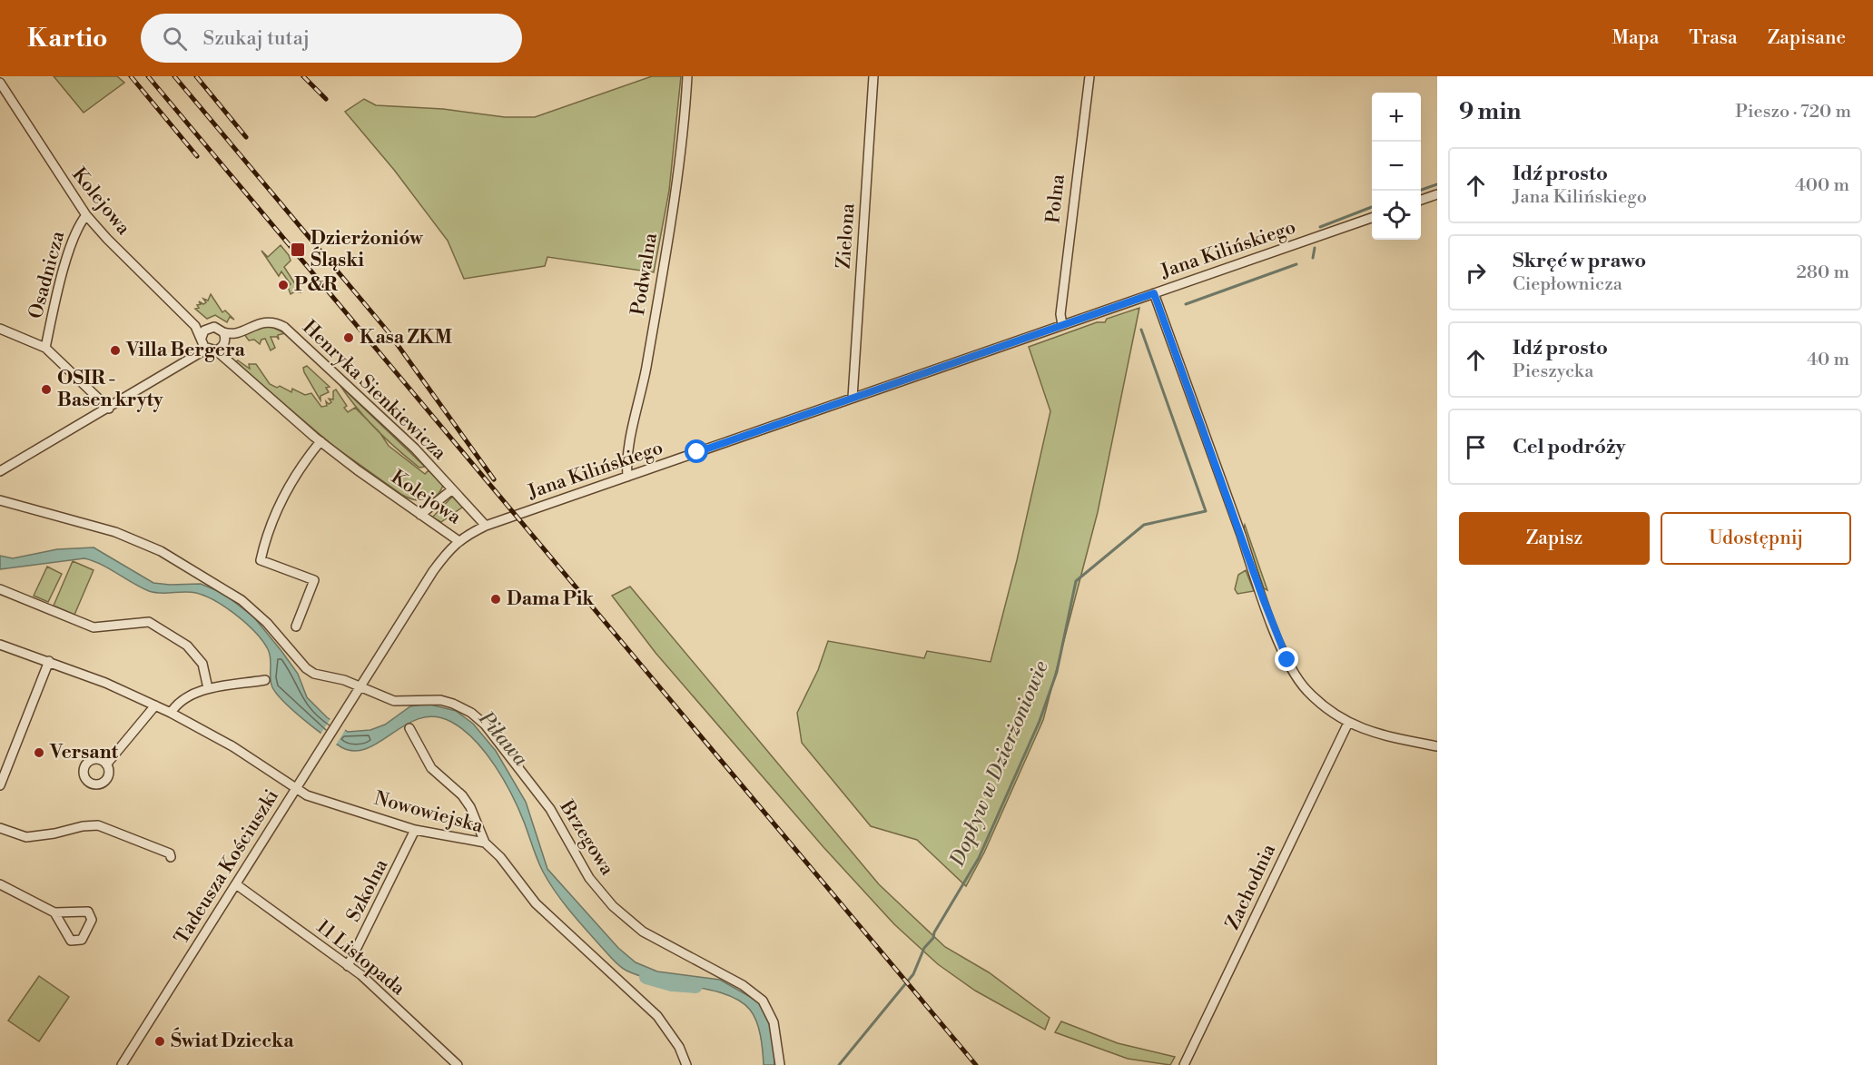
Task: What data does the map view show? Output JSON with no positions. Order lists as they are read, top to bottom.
{
  "streets": {
    "street": [
      "Polna",
      "Kolejowa",
      "Zielona",
      "Jana Kilińskiego",
      "Podwalna",
      "Osadnicza",
      "Henryka Sienkiewicza",
      "Nowowiejska",
      "Brzegowa",
      "Tadeusza Kościuszki",
      "Zachodnia",
      "Szkolna",
      "11 Listopada"
    ]
  },
  "crossings": [
    ["Polna", "Jana Kilińskiego"],
    ["Kolejowa", "Jana Kilińskiego"],
    ["Kolejowa", "Osadnicza"],
    ["Kolejowa", "Henryka Sienkiewicza"],
    ["Zielona", "Jana Kilińskiego"],
    ["Jana Kilińskiego", "Podwalna"],
    ["Jana Kilińskiego", "Henryka Sienkiewicza"],
    ["Jana Kilińskiego", "Brzegowa"],
    ["Jana Kilińskiego", "Tadeusza Kościuszki"],
    ["Nowowiejska", "Tadeusza Kościuszki"],
    ["Nowowiejska", "Szkolna"],
    ["Brzegowa", "Tadeusza Kościuszki"],
    ["Tadeusza Kościuszki", "11 Listopada"],
    ["Szkolna", "11 Listopada"]
  ],
  "water": ["Piława", "Dopływ w Dzierżoniowie"],
  "places": {
    "transit": ["Dzierżoniów Śląski"],
    "other": [
      "P&R",
      "Kasa ZKM",
      "Villa Bergera",
      "OSIR - Basen kryty",
      "Dama Pik",
      "Versant",
      "Świat Dziecka"
    ]
  },
  "page": {
    "header": "Kartio",
    "search": "Szukaj tutaj",
    "nav": ["Mapa", "Trasa", "Zapisane"],
    "heading": ["9 min", "Pieszo · 720 m"],
    "map_buttons": ["+", "−"],
    "list": [
      ["Idź prosto", "Jana Kilińskiego", "400 m"],
      ["Skręć w prawo", "Ciepłownicza", "280 m"],
      ["Idź prosto", "Pieszycka", "40 m"],
      "Cel podróży"
    ],
    "buttons": ["Zapisz", "Udostępnij"]
  }
}
